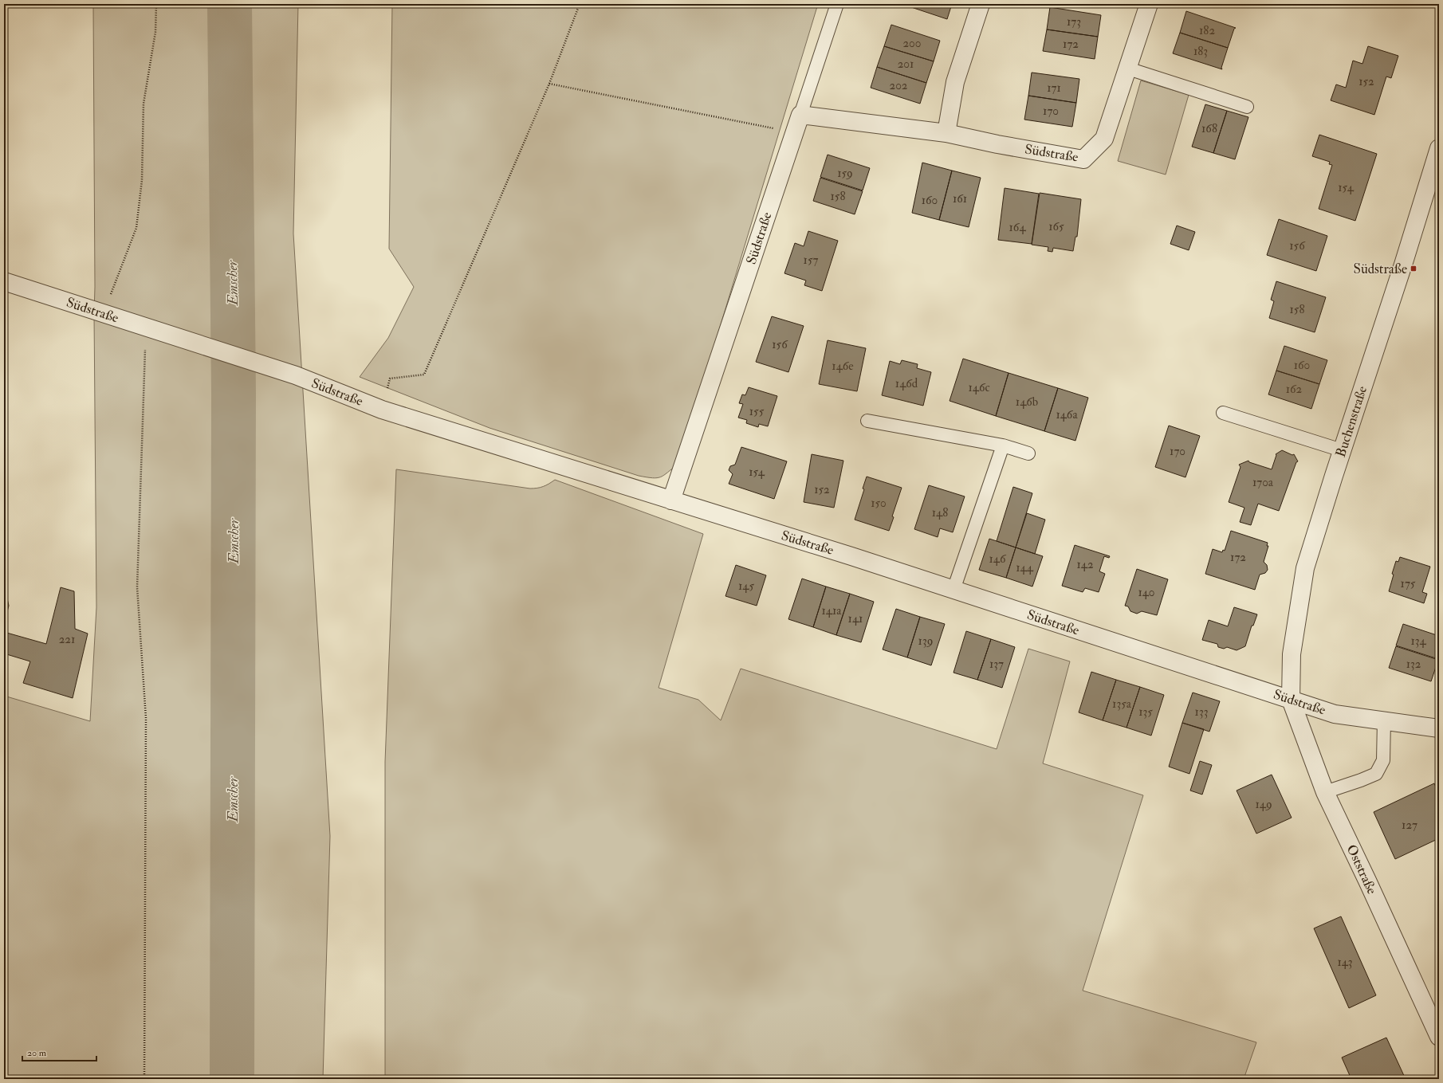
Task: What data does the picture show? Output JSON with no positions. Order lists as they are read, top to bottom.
{
  "streets": {
    "street": ["Südstraße", "Buchenstraße", "Oststraße"]
  },
  "crossings": [
    ["Südstraße", "Buchenstraße"],
    ["Südstraße", "Oststraße"],
    ["Buchenstraße", "Oststraße"]
  ],
  "water": ["Emscher"],
  "places": {
    "transit": ["Südstraße"]
  },
  "house_numbers": [
    "173",
    "182",
    "200",
    "172",
    "183",
    "201",
    "152",
    "202",
    "171",
    "170",
    "168",
    "159",
    "154",
    "158",
    "161",
    "160",
    "165",
    "164",
    "156",
    "157",
    "158",
    "156",
    "160",
    "146e",
    "146d",
    "146c",
    "162",
    "146b",
    "155",
    "146a",
    "170",
    "154",
    "170a",
    "152",
    "150",
    "148",
    "172",
    "146",
    "142",
    "144",
    "175",
    "145",
    "140",
    "141a",
    "141",
    "221",
    "139",
    "134",
    "137",
    "132",
    "135a",
    "135",
    "133",
    "149",
    "127",
    "143"
  ],
  "scale_bar": "20 m"
}
